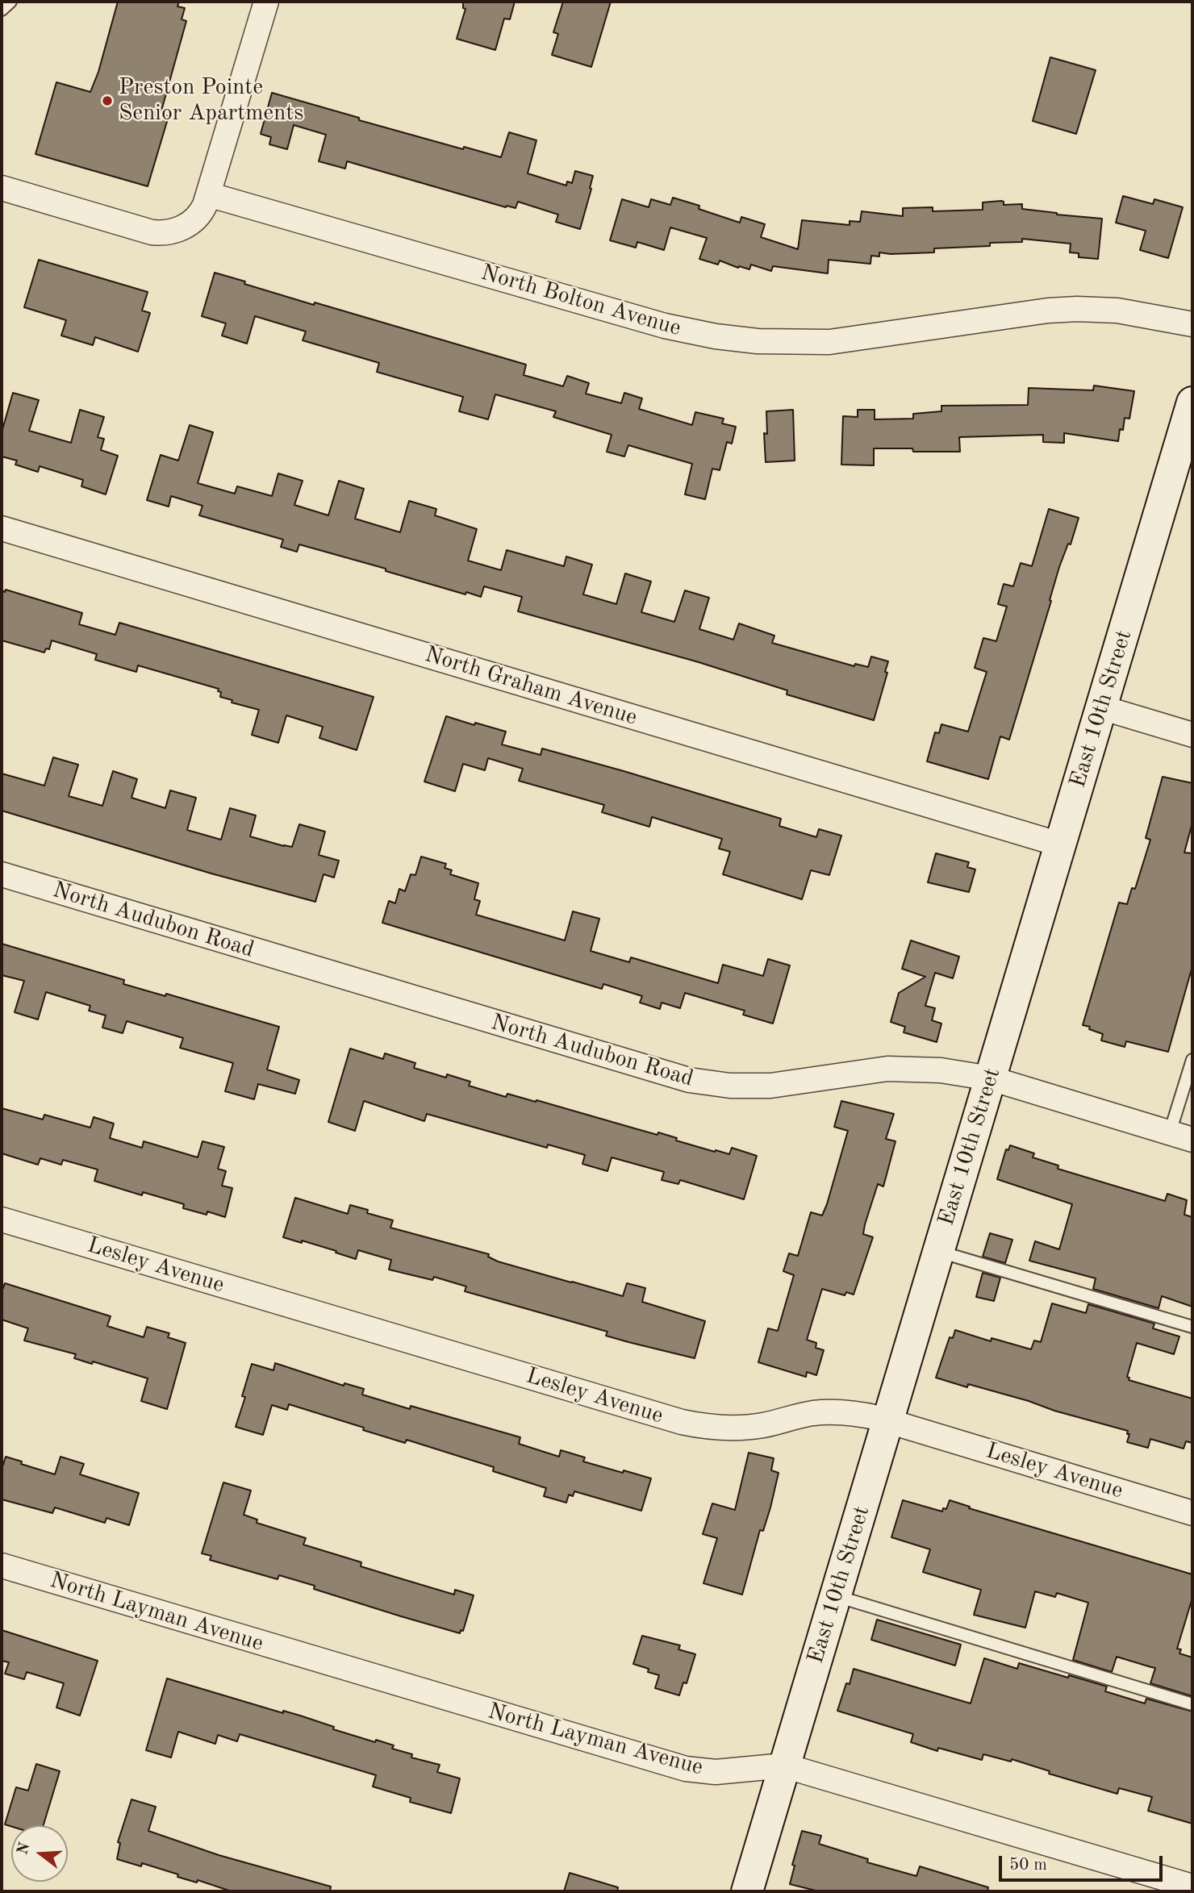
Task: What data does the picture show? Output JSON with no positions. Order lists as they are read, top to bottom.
{
  "streets": {
    "main road": ["East 10th Street"],
    "street": [
      "North Bolton Avenue",
      "North Graham Avenue",
      "North Audubon Road",
      "Lesley Avenue",
      "North Layman Avenue"
    ]
  },
  "crossings": [
    ["North Graham Avenue", "East 10th Street"],
    ["East 10th Street", "North Audubon Road"],
    ["East 10th Street", "Lesley Avenue"],
    ["East 10th Street", "North Layman Avenue"]
  ],
  "places": ["Preston Pointe Senior Apartments"],
  "scale_bar": "50 m",
  "north": "left"
}
